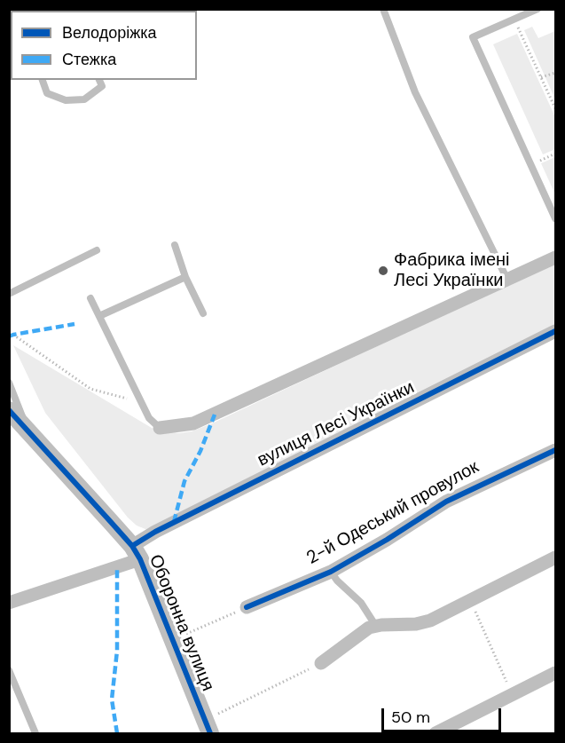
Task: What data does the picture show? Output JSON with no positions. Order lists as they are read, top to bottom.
{
  "streets": {
    "street": ["вулиця Лесі Українки", "2-й Одеський провулок", "Оборонна вулиця"]
  },
  "crossings": [
    ["вулиця Лесі Українки", "Оборонна вулиця"]
  ],
  "places": ["Фабрика імені Лесі Українки"],
  "legend": ["Велодоріжка", "Стежка"],
  "scale_bar": "50 m"
}
